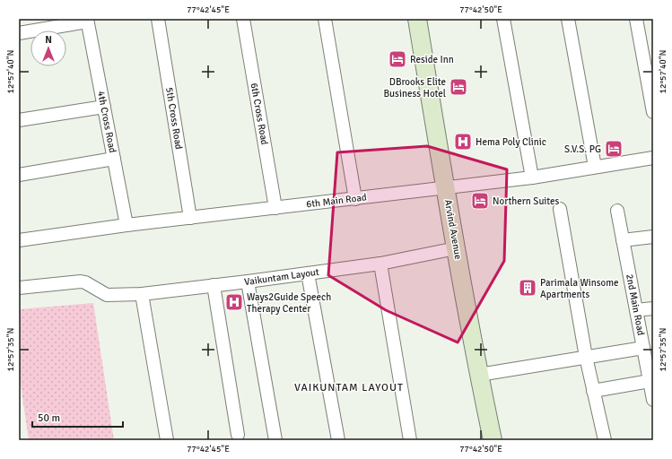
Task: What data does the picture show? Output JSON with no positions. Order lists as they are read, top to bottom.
{
  "streets": {
    "street": [
      "6th Cross Road",
      "5th Cross Road",
      "4th Cross Road",
      "6th Main Road",
      "Arvind Avenue",
      "Vaikuntam Layout",
      "2nd Main Road"
    ]
  },
  "crossings": [
    ["6th Cross Road", "6th Main Road"],
    ["5th Cross Road", "6th Main Road"],
    ["4th Cross Road", "6th Main Road"],
    ["6th Main Road", "Arvind Avenue"],
    ["Arvind Avenue", "Vaikuntam Layout"]
  ],
  "districts": ["VAIKUNTAM LAYOUT"],
  "places": {
    "hotel": [
      "Reside Inn",
      "DBrooks Elite Business Hotel",
      "S.V.S. PG",
      "Northern Suites"
    ],
    "hospital": ["Hema Poly Clinic", "Ways2Guide Speech Therapy Center"],
    "building": ["Parimala Winsome Apartments"]
  },
  "scale_bar": "50 m",
  "north": "top",
  "coordinates": [
    "77°42'45\"E",
    "77°42'50\"E",
    "12°57'40\"N",
    "12°57'35\"N"
  ]
}
